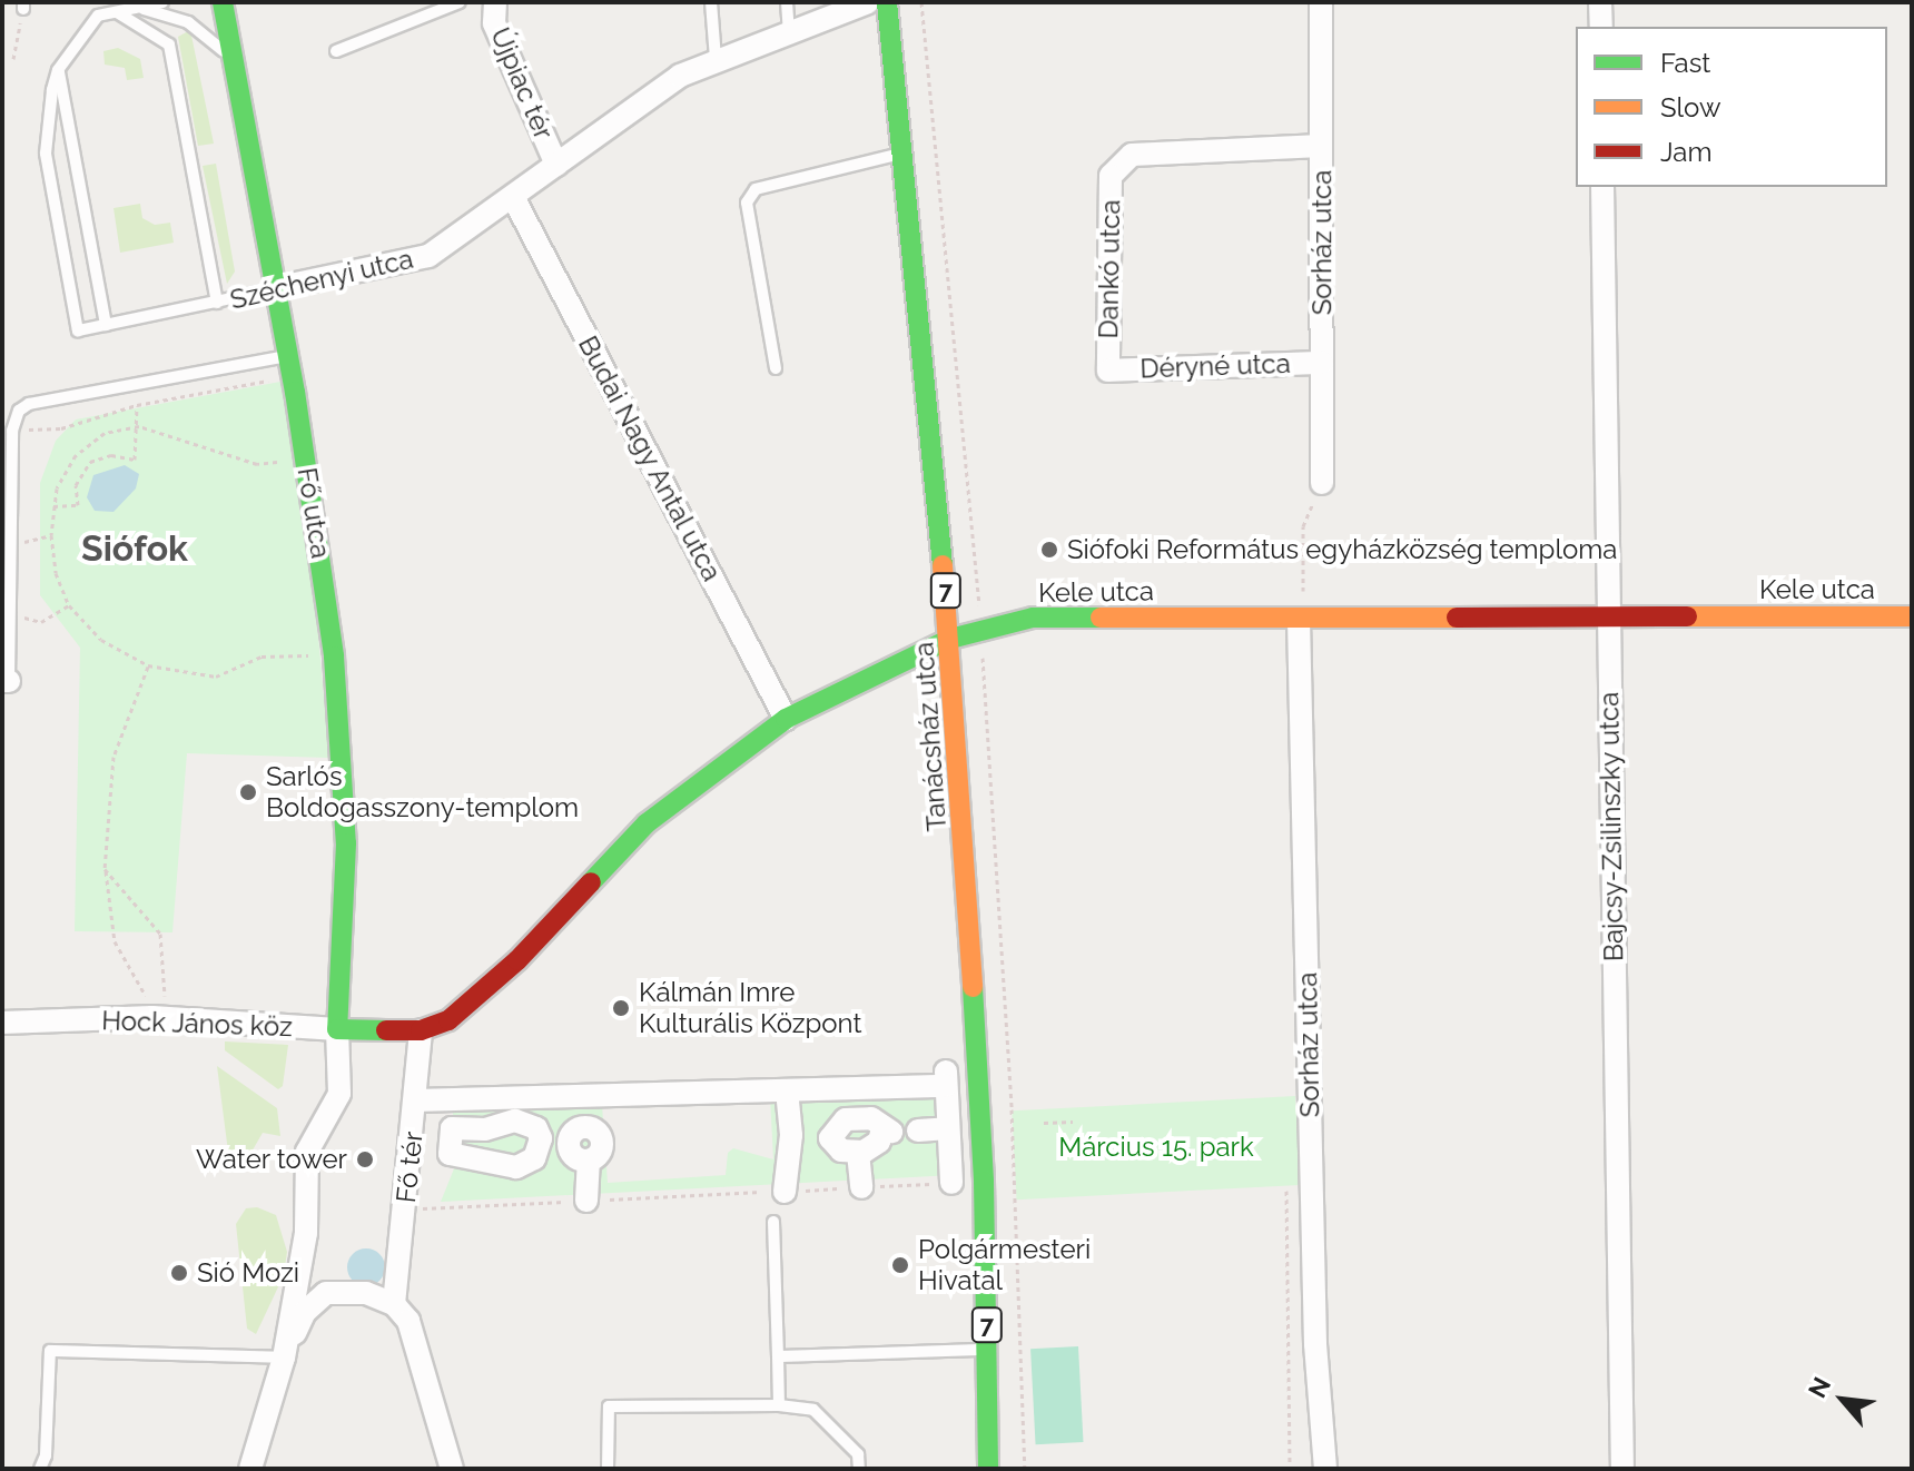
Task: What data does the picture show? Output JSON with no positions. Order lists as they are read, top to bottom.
{
  "streets": {
    "street": [
      "Újpiac tér",
      "Sorház utca",
      "Dankó utca",
      "Széchenyi utca",
      "Déryné utca",
      "Budai Nagy Antal utca",
      "Fő utca",
      "Kele utca",
      "7",
      "Tanácsház utca",
      "Bajcsy-Zsilinszky utca",
      "Hock János köz",
      "Fő tér"
    ]
  },
  "crossings": [
    ["Újpiac tér", "Széchenyi utca"],
    ["Sorház utca", "Dankó utca"],
    ["Sorház utca", "Déryné utca"],
    ["Sorház utca", "Kele utca"],
    ["Dankó utca", "Déryné utca"],
    ["Széchenyi utca", "Budai Nagy Antal utca"],
    ["Széchenyi utca", "Fő utca"],
    ["Budai Nagy Antal utca", "Kele utca"],
    ["Fő utca", "Hock János köz"],
    ["Kele utca", "Tanácsház utca"],
    ["Kele utca", "Bajcsy-Zsilinszky utca"],
    ["Kele utca", "Fő tér"]
  ],
  "districts": ["Siófok"],
  "parks": ["Március 15. park"],
  "places": [
    "Siófoki Református egyházközség temploma",
    "Sarlós Boldogasszony-templom",
    "Kálmán Imre Kulturális Központ",
    "Water tower",
    "Polgármesteri Hivatal",
    "Sió Mozi"
  ],
  "legend": ["Fast", "Slow", "Jam"],
  "north": "top left"
}
